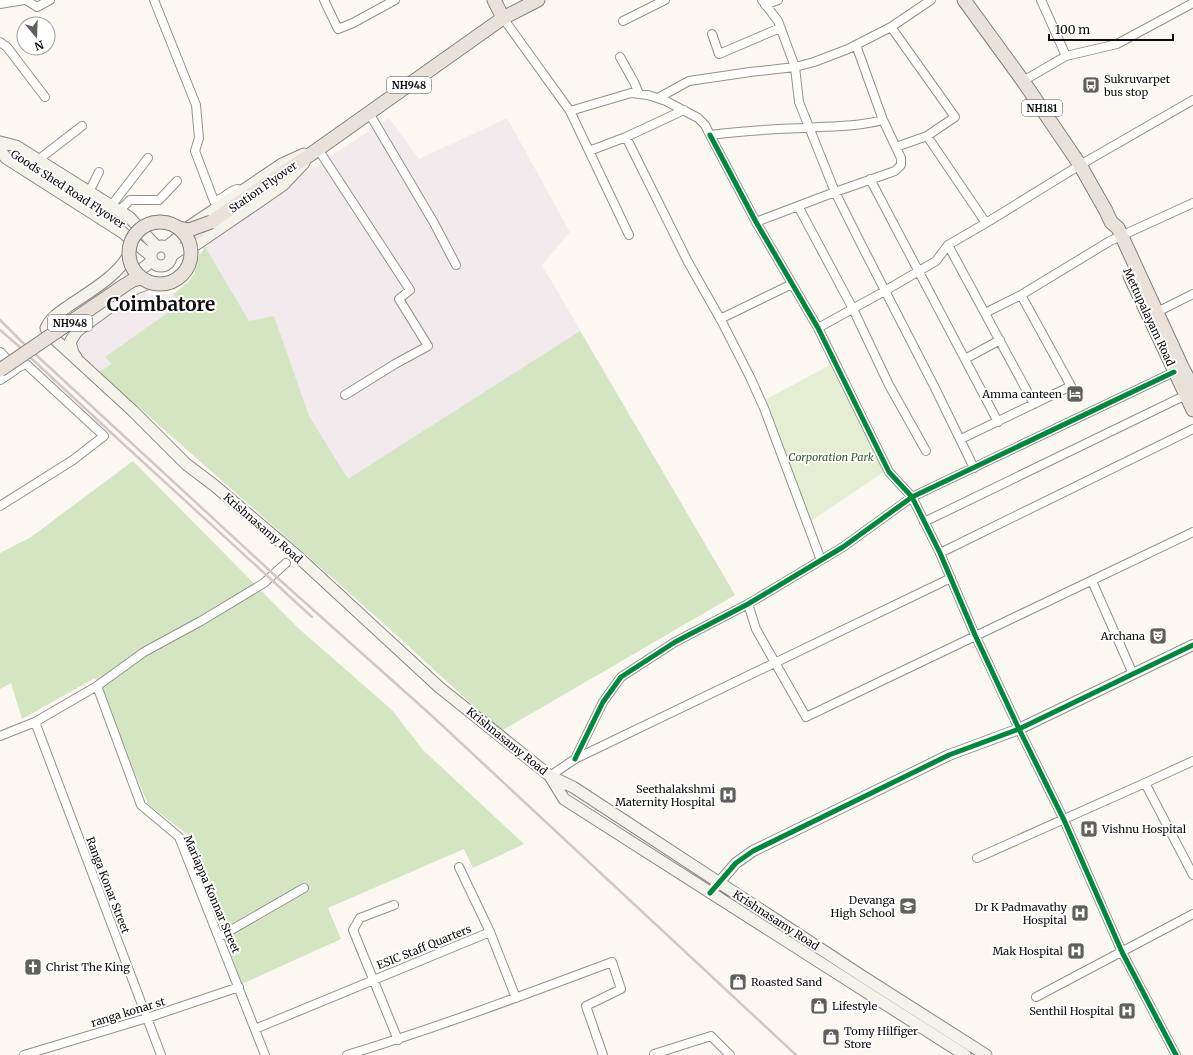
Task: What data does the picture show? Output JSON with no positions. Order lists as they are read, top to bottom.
{
  "streets": {
    "highway": [
      "NH948",
      "NH181",
      "Station Flyover",
      "Mettupalayam Road"
    ],
    "main road": ["Goods Shed Road Flyover", "Krishnasamy Road"],
    "street": [
      "Ranga Konar Street",
      "Mariappa Konnar Street",
      "ESIC Staff Quarters",
      "ranga konar st"
    ]
  },
  "crossings": [
    ["NH948", "Station Flyover"],
    ["NH948", "Goods Shed Road Flyover"],
    ["NH948", "Krishnasamy Road"],
    ["Station Flyover", "Goods Shed Road Flyover"],
    ["Ranga Konar Street", "ranga konar st"],
    ["Mariappa Konnar Street", "ranga konar st"]
  ],
  "districts": ["Coimbatore"],
  "parks": ["Corporation Park"],
  "places": {
    "bus stop": ["Sukruvarpet bus stop"],
    "hotel": ["Amma canteen"],
    "theatre": ["Archana"],
    "hospital": [
      "Seethalakshmi Maternity Hospital",
      "Vishnu Hospital",
      "Dr K Padmavathy Hospital",
      "Mak Hospital",
      "Senthil Hospital"
    ],
    "school or university": ["Devanga High School"],
    "church": ["Christ The King"],
    "shop": ["Roasted Sand", "Lifestyle", "Tomy Hilfiger Store"]
  },
  "scale_bar": "100 m",
  "north": "bottom"
}
